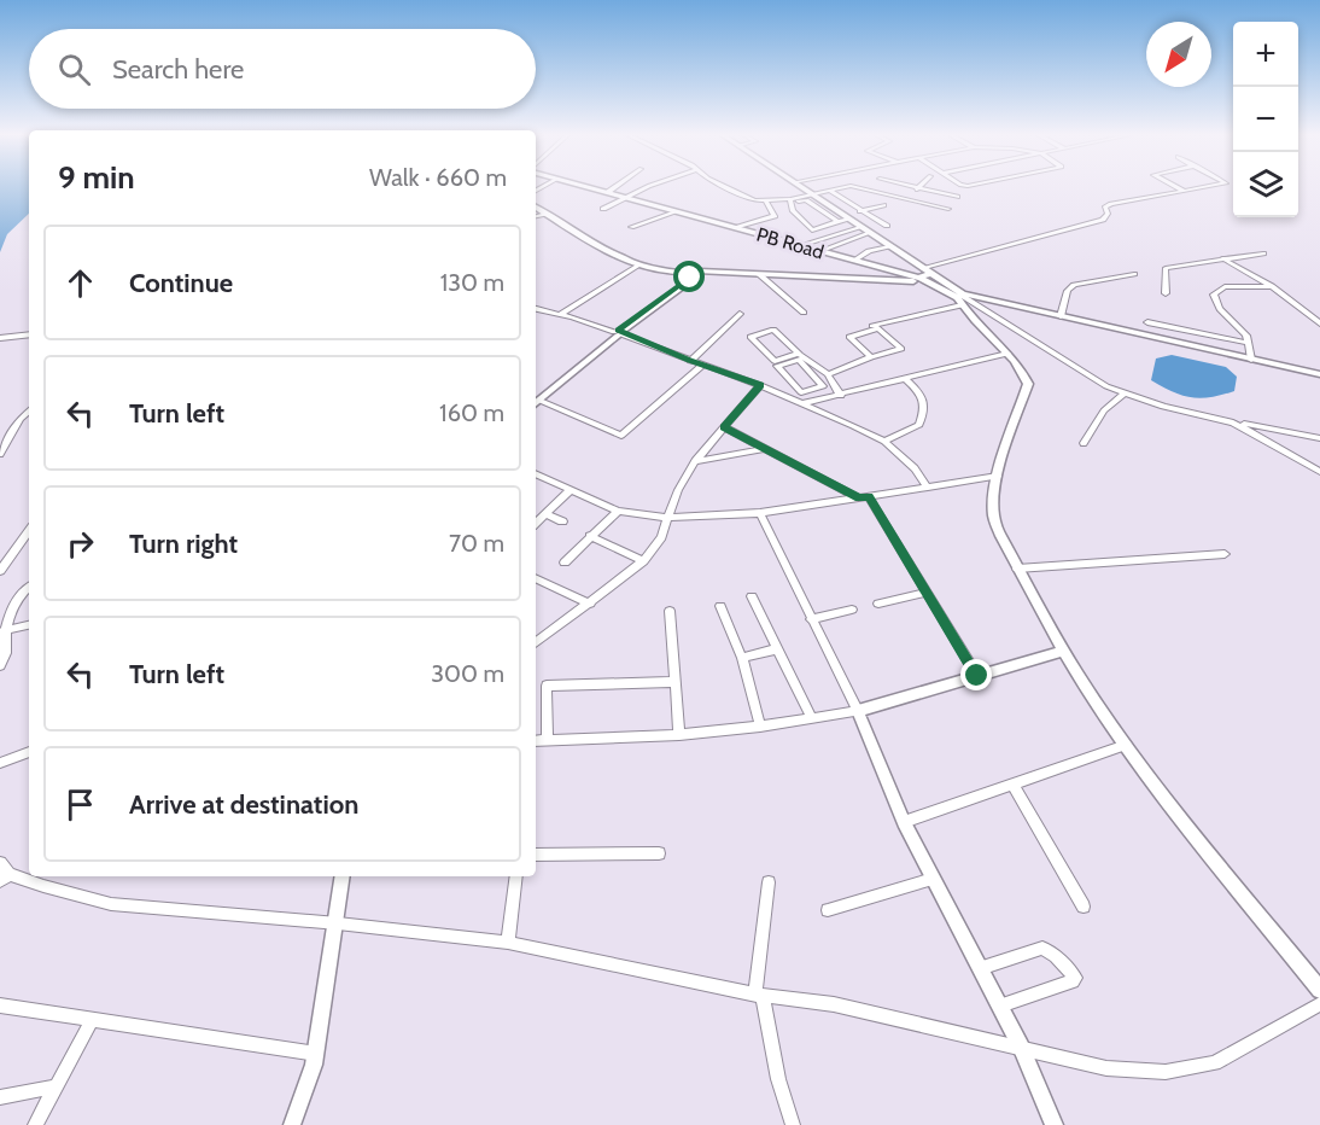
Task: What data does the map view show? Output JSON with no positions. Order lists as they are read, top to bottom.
{
  "streets": {
    "street": ["PB Road"]
  },
  "north": "bottom left",
  "page": {
    "map_buttons": ["+", "−"],
    "search": "Search here",
    "heading": ["9 min", "Walk · 660 m"],
    "list": [
      ["Continue", "130 m"],
      ["Turn left", "160 m"],
      ["Turn right", "70 m"],
      ["Turn left", "300 m"],
      "Arrive at destination"
    ]
  }
}
